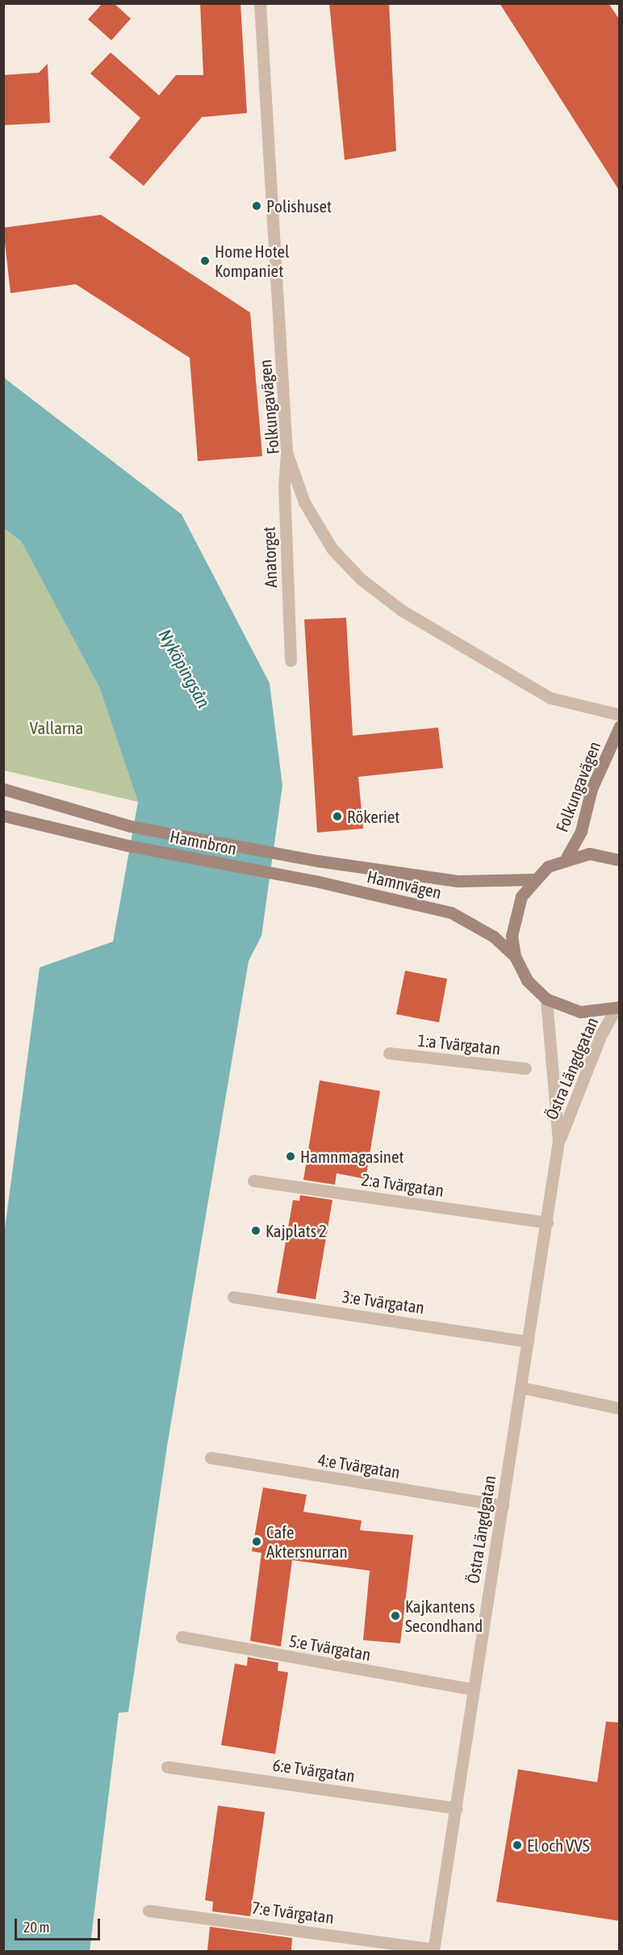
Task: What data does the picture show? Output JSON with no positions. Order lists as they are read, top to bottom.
{
  "streets": {
    "main road": ["Folkungavägen", "Hamnbron", "Hamnvägen"],
    "street": [
      "Anatorget",
      "1:a Tvärgatan",
      "Östra Längdgatan",
      "2:a Tvärgatan",
      "3:e Tvärgatan",
      "4:e Tvärgatan",
      "5:e Tvärgatan",
      "6:e Tvärgatan",
      "7:e Tvärgatan"
    ]
  },
  "crossings": [
    ["Folkungavägen", "Anatorget"],
    ["Hamnbron", "Hamnvägen"],
    ["Östra Längdgatan", "2:a Tvärgatan"],
    ["Östra Längdgatan", "3:e Tvärgatan"],
    ["Östra Längdgatan", "4:e Tvärgatan"],
    ["Östra Längdgatan", "5:e Tvärgatan"],
    ["Östra Längdgatan", "6:e Tvärgatan"],
    ["Östra Längdgatan", "7:e Tvärgatan"]
  ],
  "water": ["Nyköpingsån"],
  "parks": ["Vallarna"],
  "places": [
    "Polishuset",
    "Home Hotel Kompaniet",
    "Rökeriet",
    "Hamnmagasinet",
    "Kajplats 2",
    "Cafe Aktersnurran",
    "Kajkantens Secondhand",
    "El och VVS"
  ],
  "scale_bar": "20 m"
}
